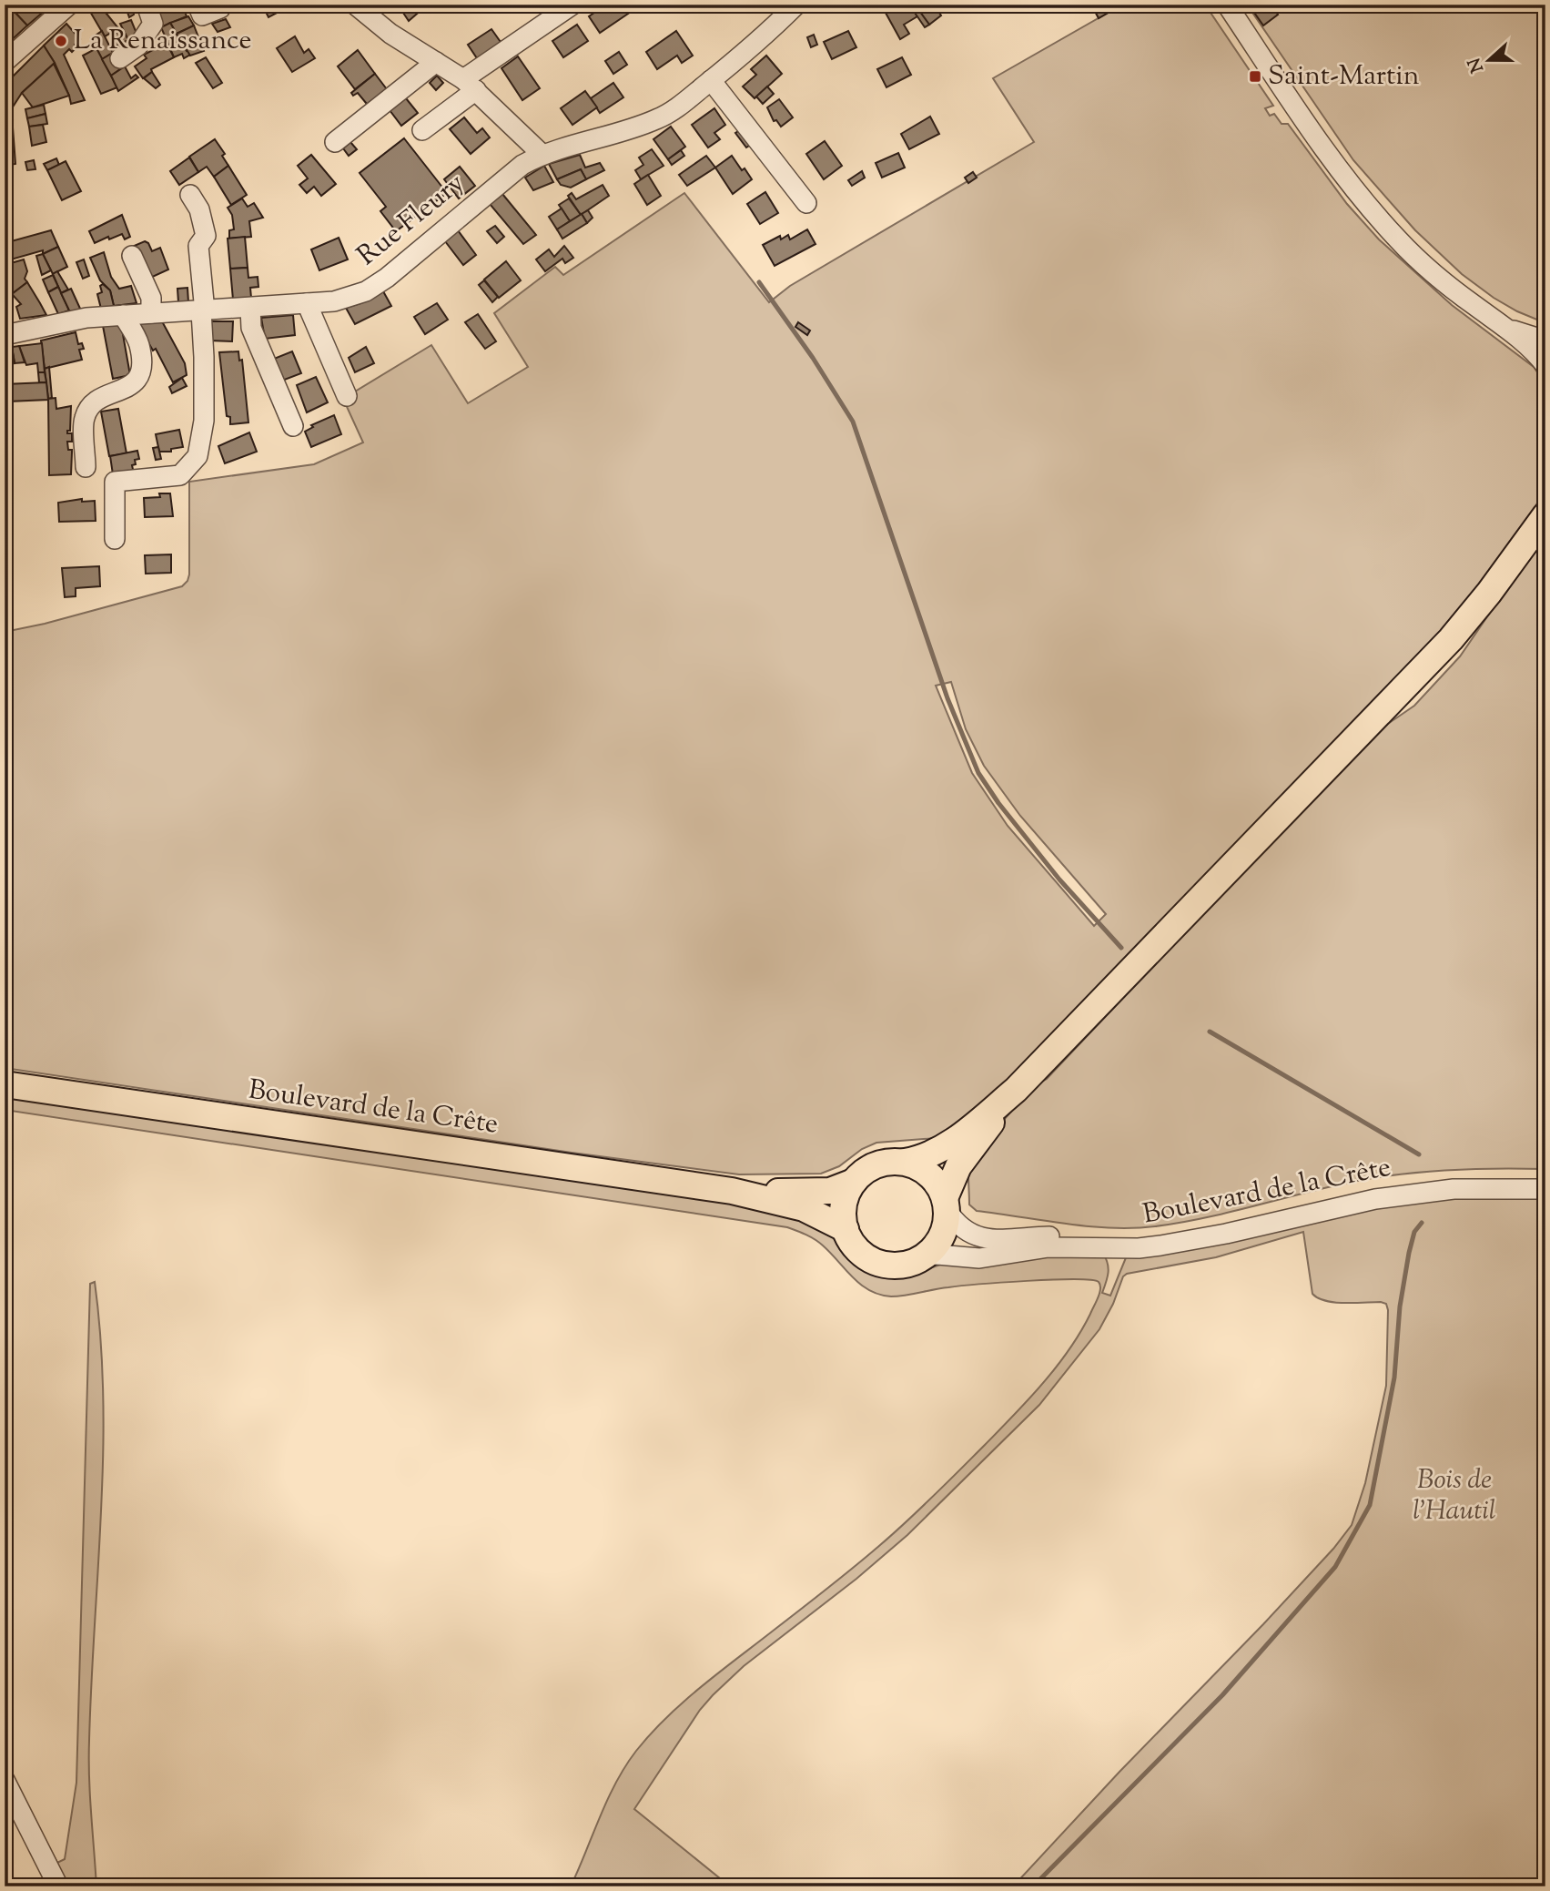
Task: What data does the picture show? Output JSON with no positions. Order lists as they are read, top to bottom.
{
  "streets": {
    "main road": ["Boulevard de la Crête"],
    "street": ["Rue Fleury"]
  },
  "parks": ["Bois de l'Hautil"],
  "places": {
    "other": ["La Renaissance"],
    "transit": ["Saint-Martin"]
  },
  "north": "left"
}
